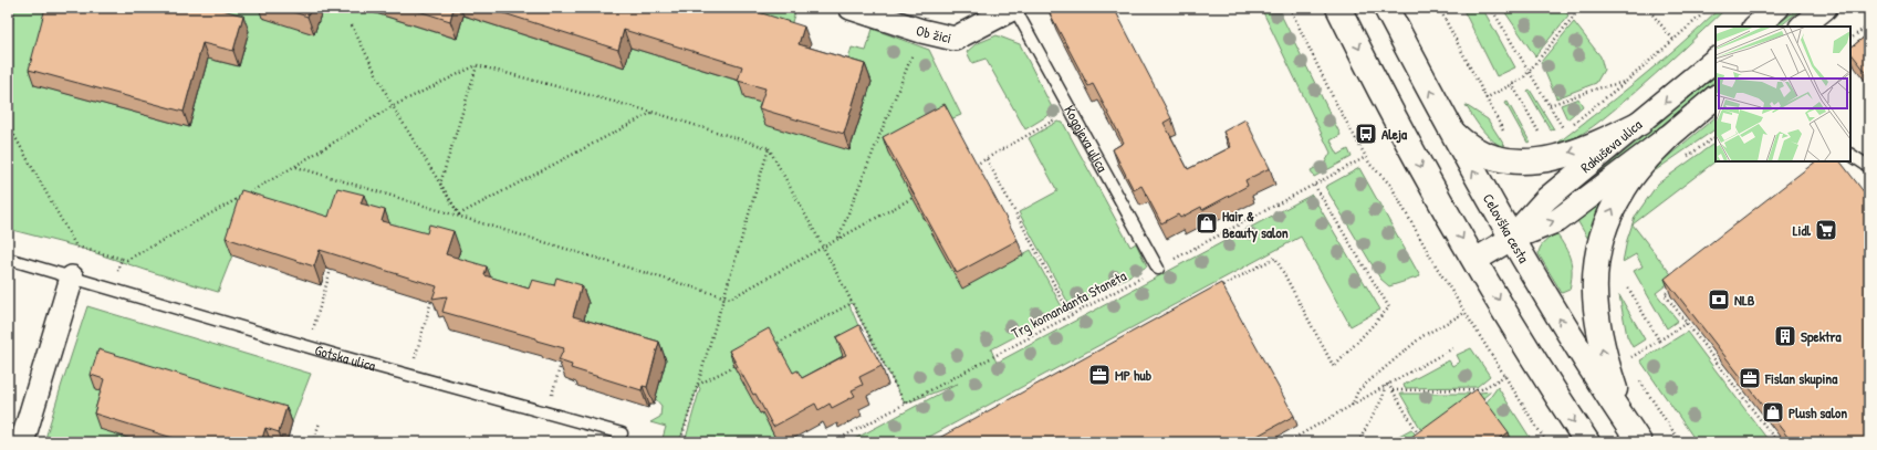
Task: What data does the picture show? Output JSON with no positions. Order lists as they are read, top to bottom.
{
  "streets": {
    "main road": ["Celovška cesta"],
    "street": ["Ob žici", "Rakuševa ulica"],
    "lane": ["Kogojeva ulica", "Gotska ulica"],
    "path": ["Trg komandanta Staneta"]
  },
  "crossings": [
    ["Ob žici", "Kogojeva ulica"],
    ["Kogojeva ulica", "Trg komandanta Staneta"],
    ["Rakuševa ulica", "Celovška cesta"]
  ],
  "places": {
    "bus stop": ["Aleja"],
    "shop": ["Hair & Beauty salon", "Plush salon"],
    "supermarket": ["Lidl"],
    "bank": ["NLB"],
    "building": ["Spektra"],
    "office": ["MP hub", "Fislan skupina"]
  }
}
